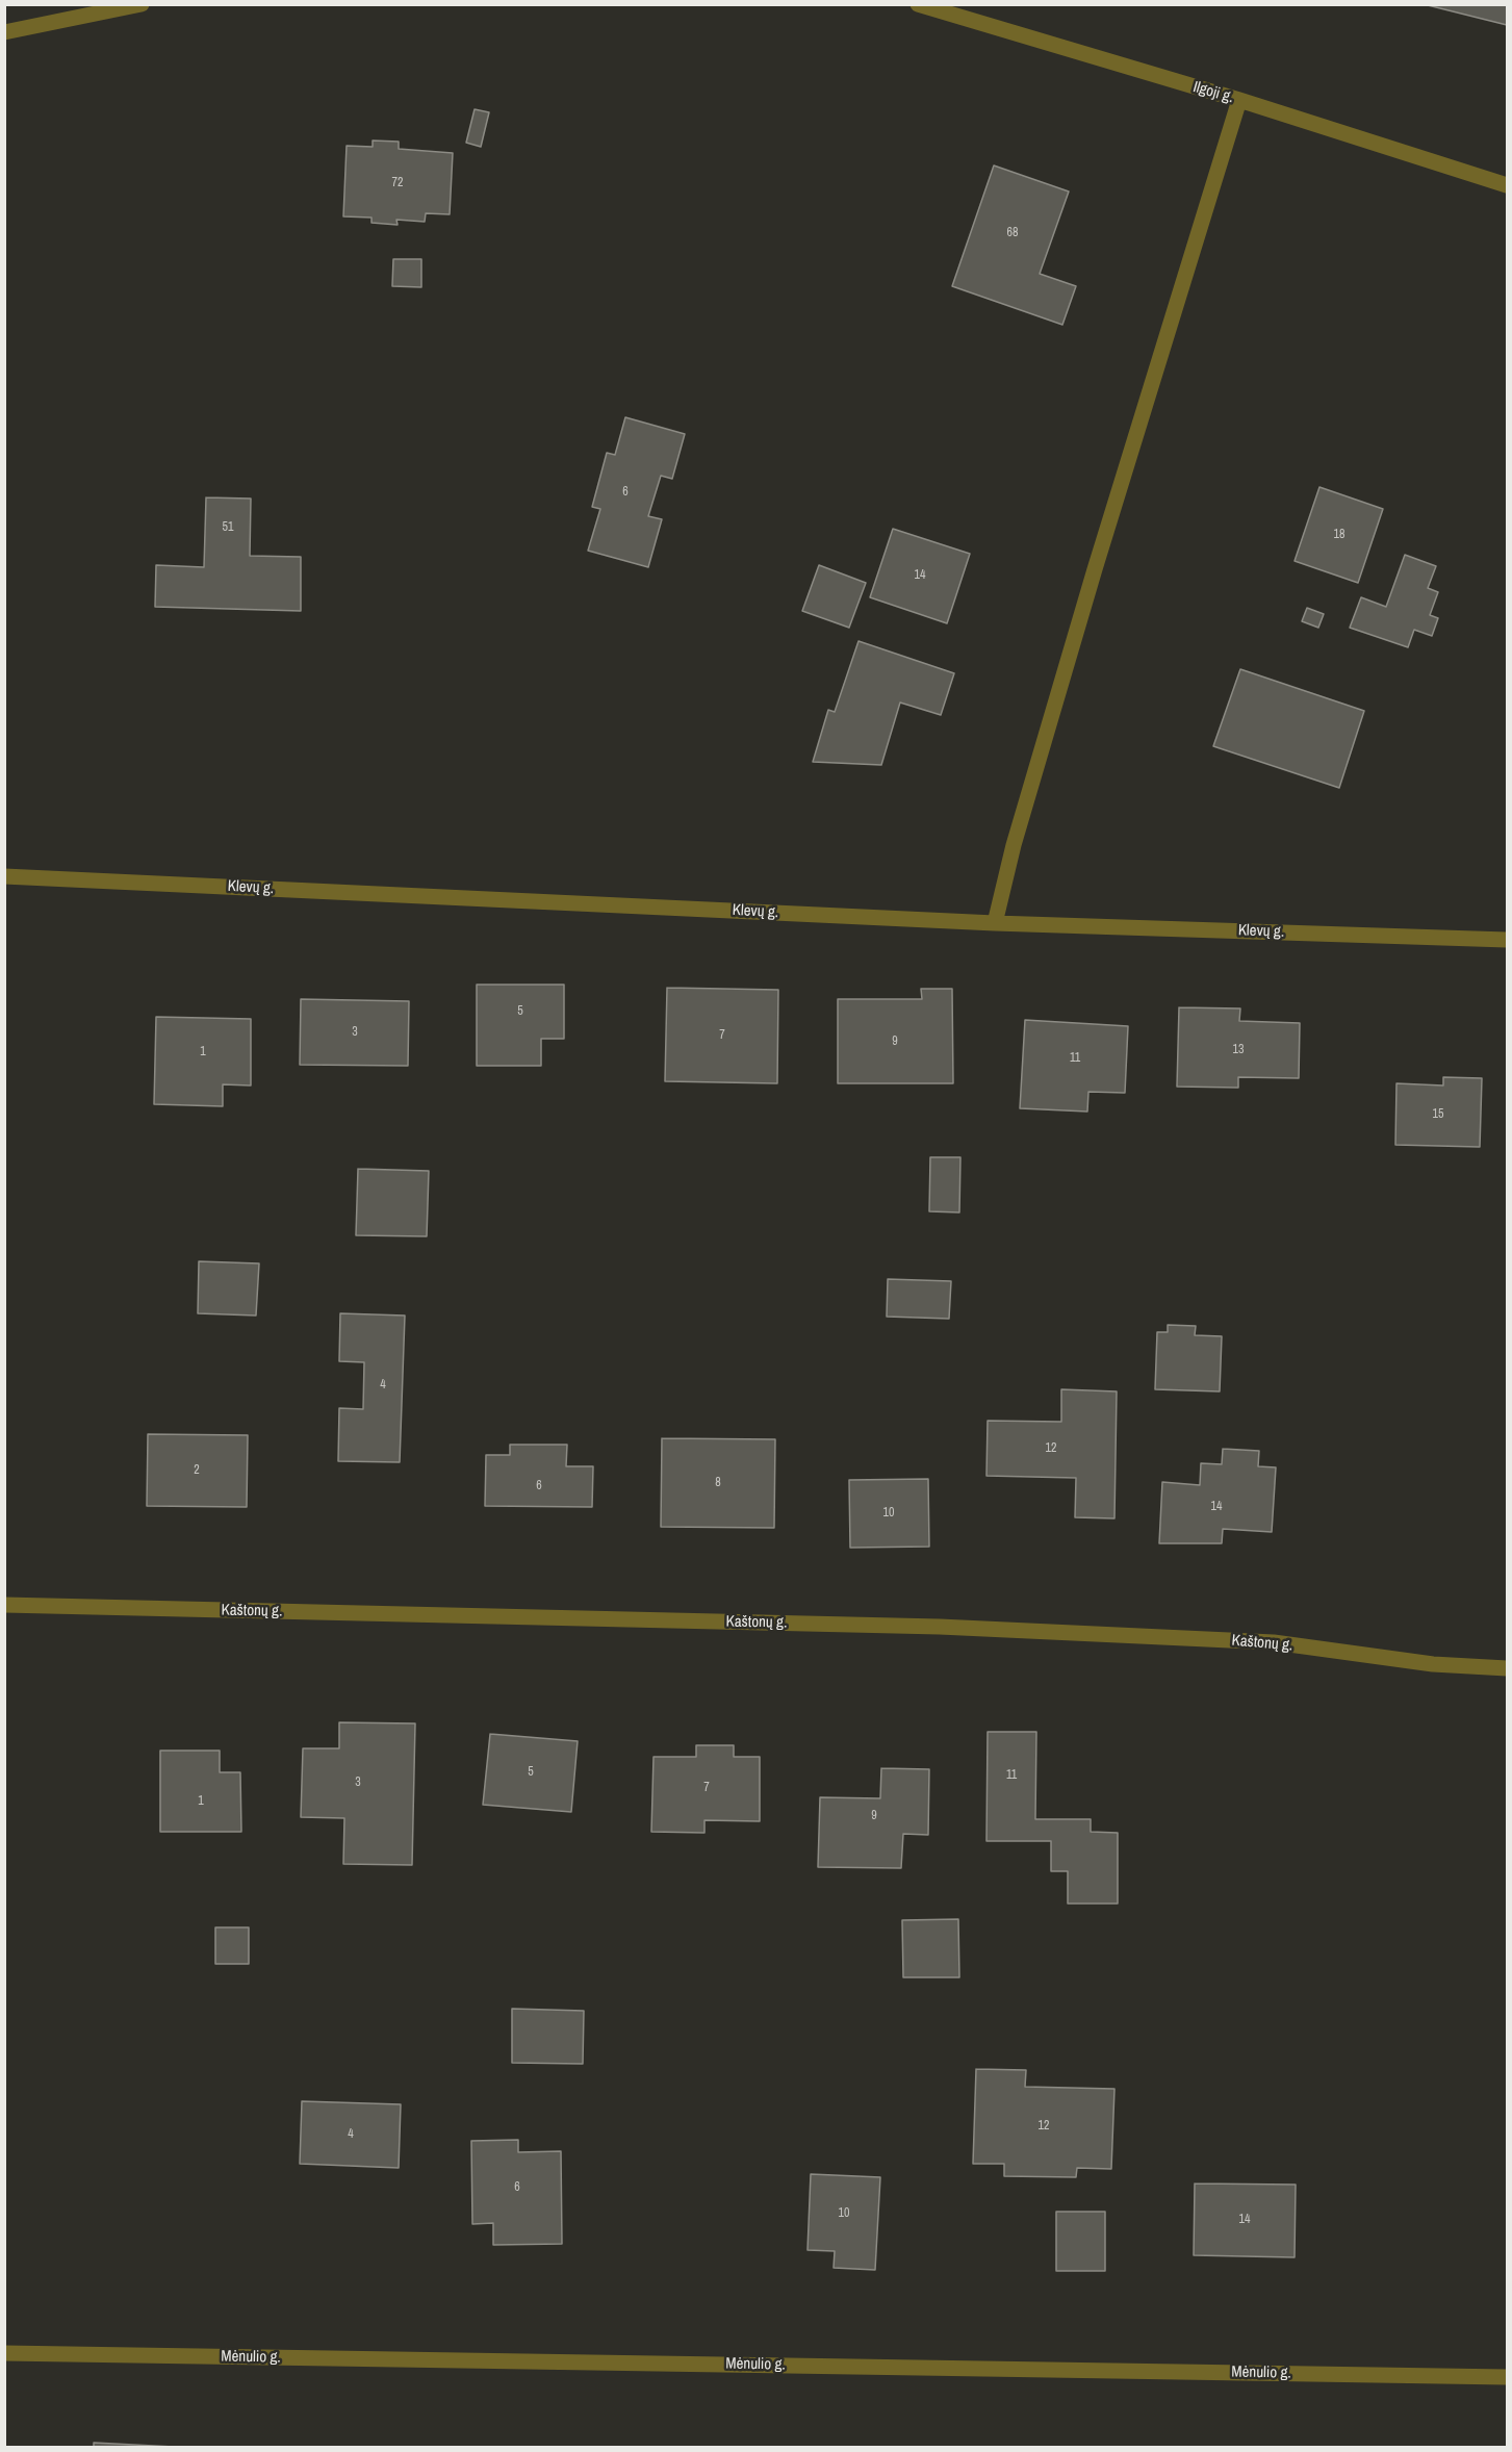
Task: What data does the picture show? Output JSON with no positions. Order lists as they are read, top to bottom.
{
  "streets": {
    "street": [
      "Ilgoji g.",
      "Klevų g.",
      "Kaštonų g.",
      "Mėnulio g."
    ]
  },
  "house_numbers": [
    "72",
    "68",
    "6",
    "51",
    "18",
    "14",
    "5",
    "3",
    "7",
    "9",
    "13",
    "1",
    "11",
    "15",
    "4",
    "12",
    "2",
    "8",
    "6",
    "14",
    "10",
    "5",
    "11",
    "3",
    "7",
    "1",
    "9",
    "12",
    "4",
    "6",
    "10",
    "14"
  ]
}
